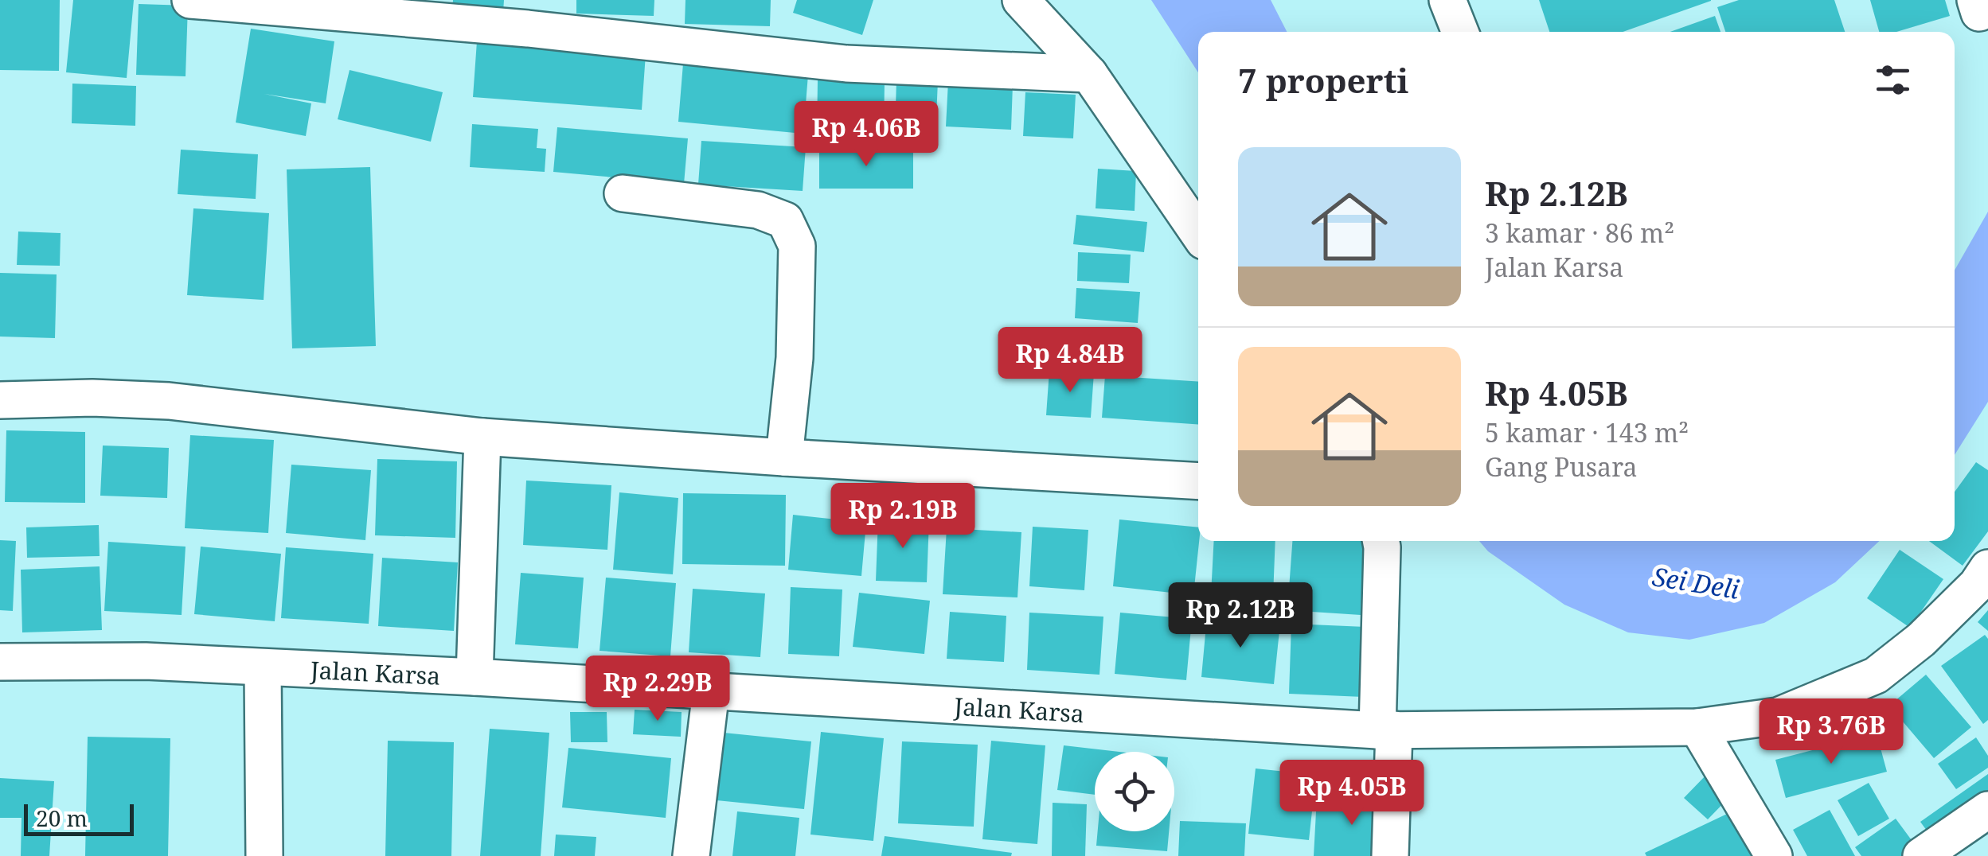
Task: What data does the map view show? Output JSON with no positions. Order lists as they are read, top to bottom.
{
  "streets": {
    "street": ["Jalan Karsa"]
  },
  "water": ["Sei Deli"],
  "scale_bar": "20 m",
  "page": {
    "heading": "7 properti",
    "price": [
      "Rp 4.06B",
      "Rp 4.84B",
      "Rp 2.19B",
      "Rp 2.12B",
      "Rp 2.29B",
      "Rp 3.76B",
      "Rp 4.05B"
    ],
    "list": [
      {
        "name": "Rp 2.12B",
        "note": "3 kamar · 86 m² · Jalan Karsa"
      },
      {
        "name": "Rp 4.05B",
        "note": "5 kamar · 143 m² · Gang Pusara"
      }
    ],
    "scale": "20 m"
  }
}
